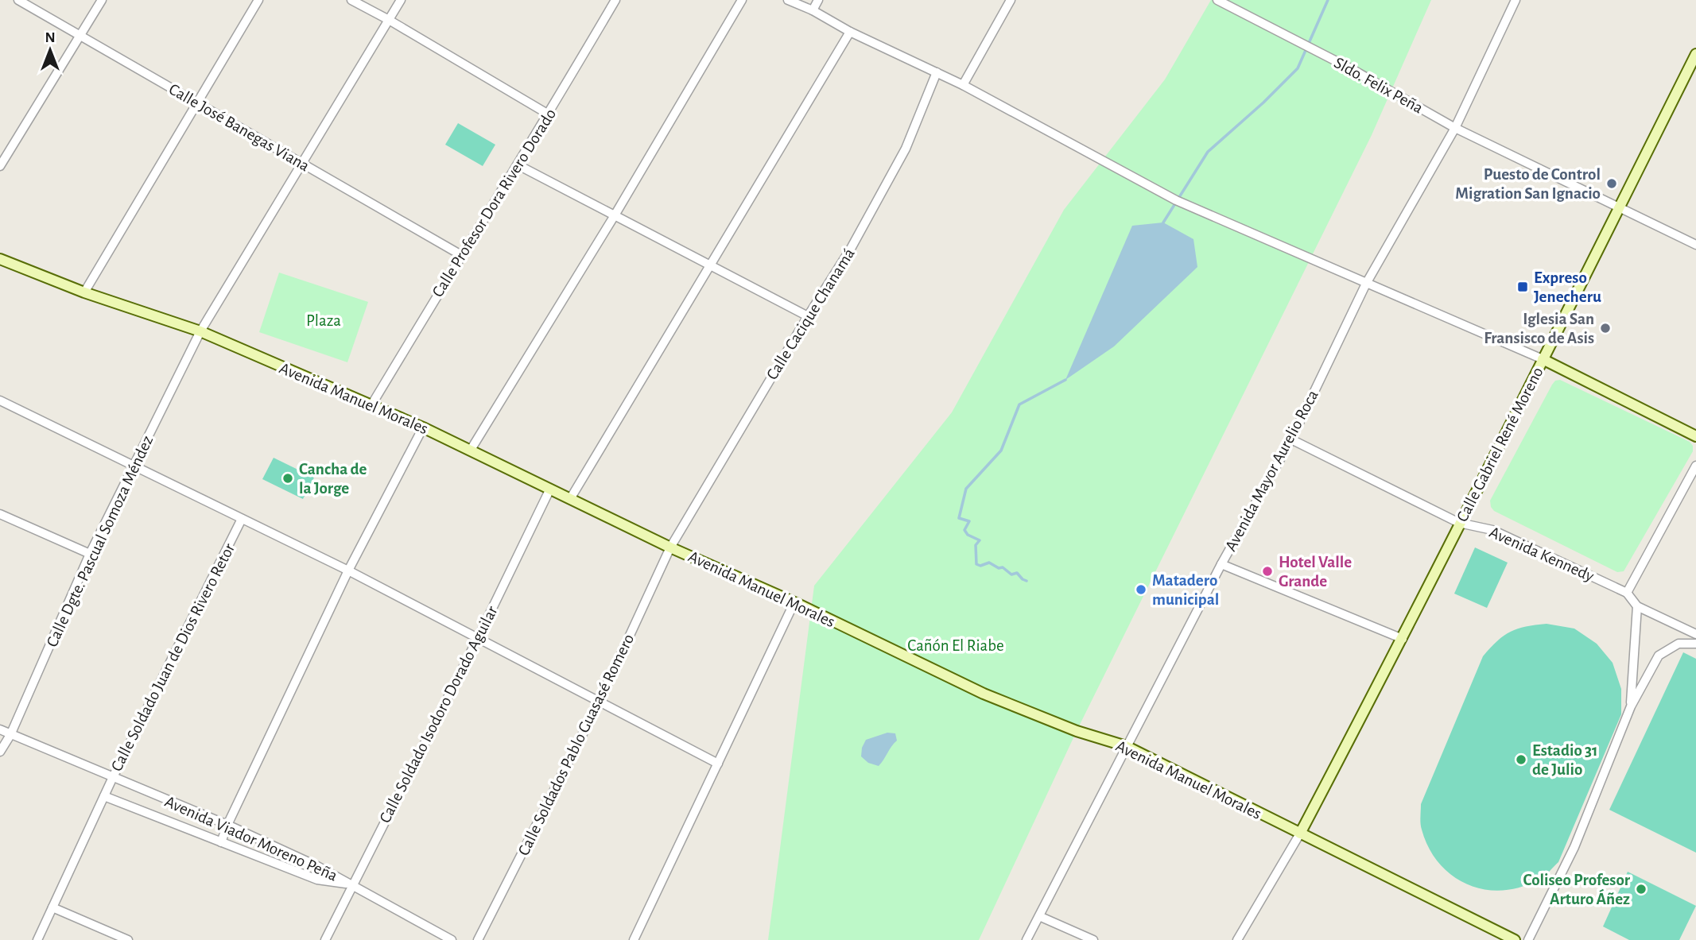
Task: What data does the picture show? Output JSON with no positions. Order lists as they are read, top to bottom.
{
  "streets": {
    "street": [
      "Sldo. Felix Peña",
      "Calle José Banegas Viana",
      "Calle Profesor Dora Rivero Dorado",
      "Calle Cacique Chanamá",
      "Avenida Manuel Morales",
      "Calle Gabriel René Moreno",
      "Avenida Mayor Aurelio Roca",
      "Calle Dgte. Pascual Somoza Méndez",
      "Avenida Kennedy",
      "Calle Soldado Juan de Dios Rivero Retor",
      "Calle Soldado Isodoro Dorado Aguilar",
      "Calle Soldados Pablo Guasasé Romero",
      "Avenida Viador Moreno Peña"
    ]
  },
  "crossings": [
    ["Sldo. Felix Peña", "Calle Gabriel René Moreno"],
    ["Sldo. Felix Peña", "Avenida Mayor Aurelio Roca"],
    ["Calle José Banegas Viana", "Calle Profesor Dora Rivero Dorado"],
    ["Calle José Banegas Viana", "Calle Dgte. Pascual Somoza Méndez"],
    ["Calle Profesor Dora Rivero Dorado", "Avenida Manuel Morales"],
    ["Calle Cacique Chanamá", "Avenida Manuel Morales"],
    ["Calle Cacique Chanamá", "Calle Soldados Pablo Guasasé Romero"],
    ["Avenida Manuel Morales", "Calle Gabriel René Moreno"],
    ["Avenida Manuel Morales", "Avenida Mayor Aurelio Roca"],
    ["Avenida Manuel Morales", "Calle Dgte. Pascual Somoza Méndez"],
    ["Avenida Manuel Morales", "Calle Soldado Isodoro Dorado Aguilar"],
    ["Avenida Manuel Morales", "Calle Soldados Pablo Guasasé Romero"],
    ["Calle Gabriel René Moreno", "Avenida Kennedy"],
    ["Avenida Mayor Aurelio Roca", "Avenida Kennedy"],
    ["Calle Dgte. Pascual Somoza Méndez", "Avenida Viador Moreno Peña"],
    ["Calle Soldado Juan de Dios Rivero Retor", "Avenida Viador Moreno Peña"],
    ["Calle Soldado Isodoro Dorado Aguilar", "Avenida Viador Moreno Peña"]
  ],
  "parks": ["Plaza", "Cañón El Riabe"],
  "places": {
    "other": [
      "Puesto de Control Migration San Ignacio",
      "Iglesia San Fransisco de Asis",
      "Cancha de la Jorge",
      "Hotel Valle Grande",
      "Matadero municipal",
      "Estadio 31 de Julio",
      "Coliseo Profesor Arturo Áñez"
    ],
    "transit": ["Expreso Jenecheru"]
  },
  "north": "top"
}
